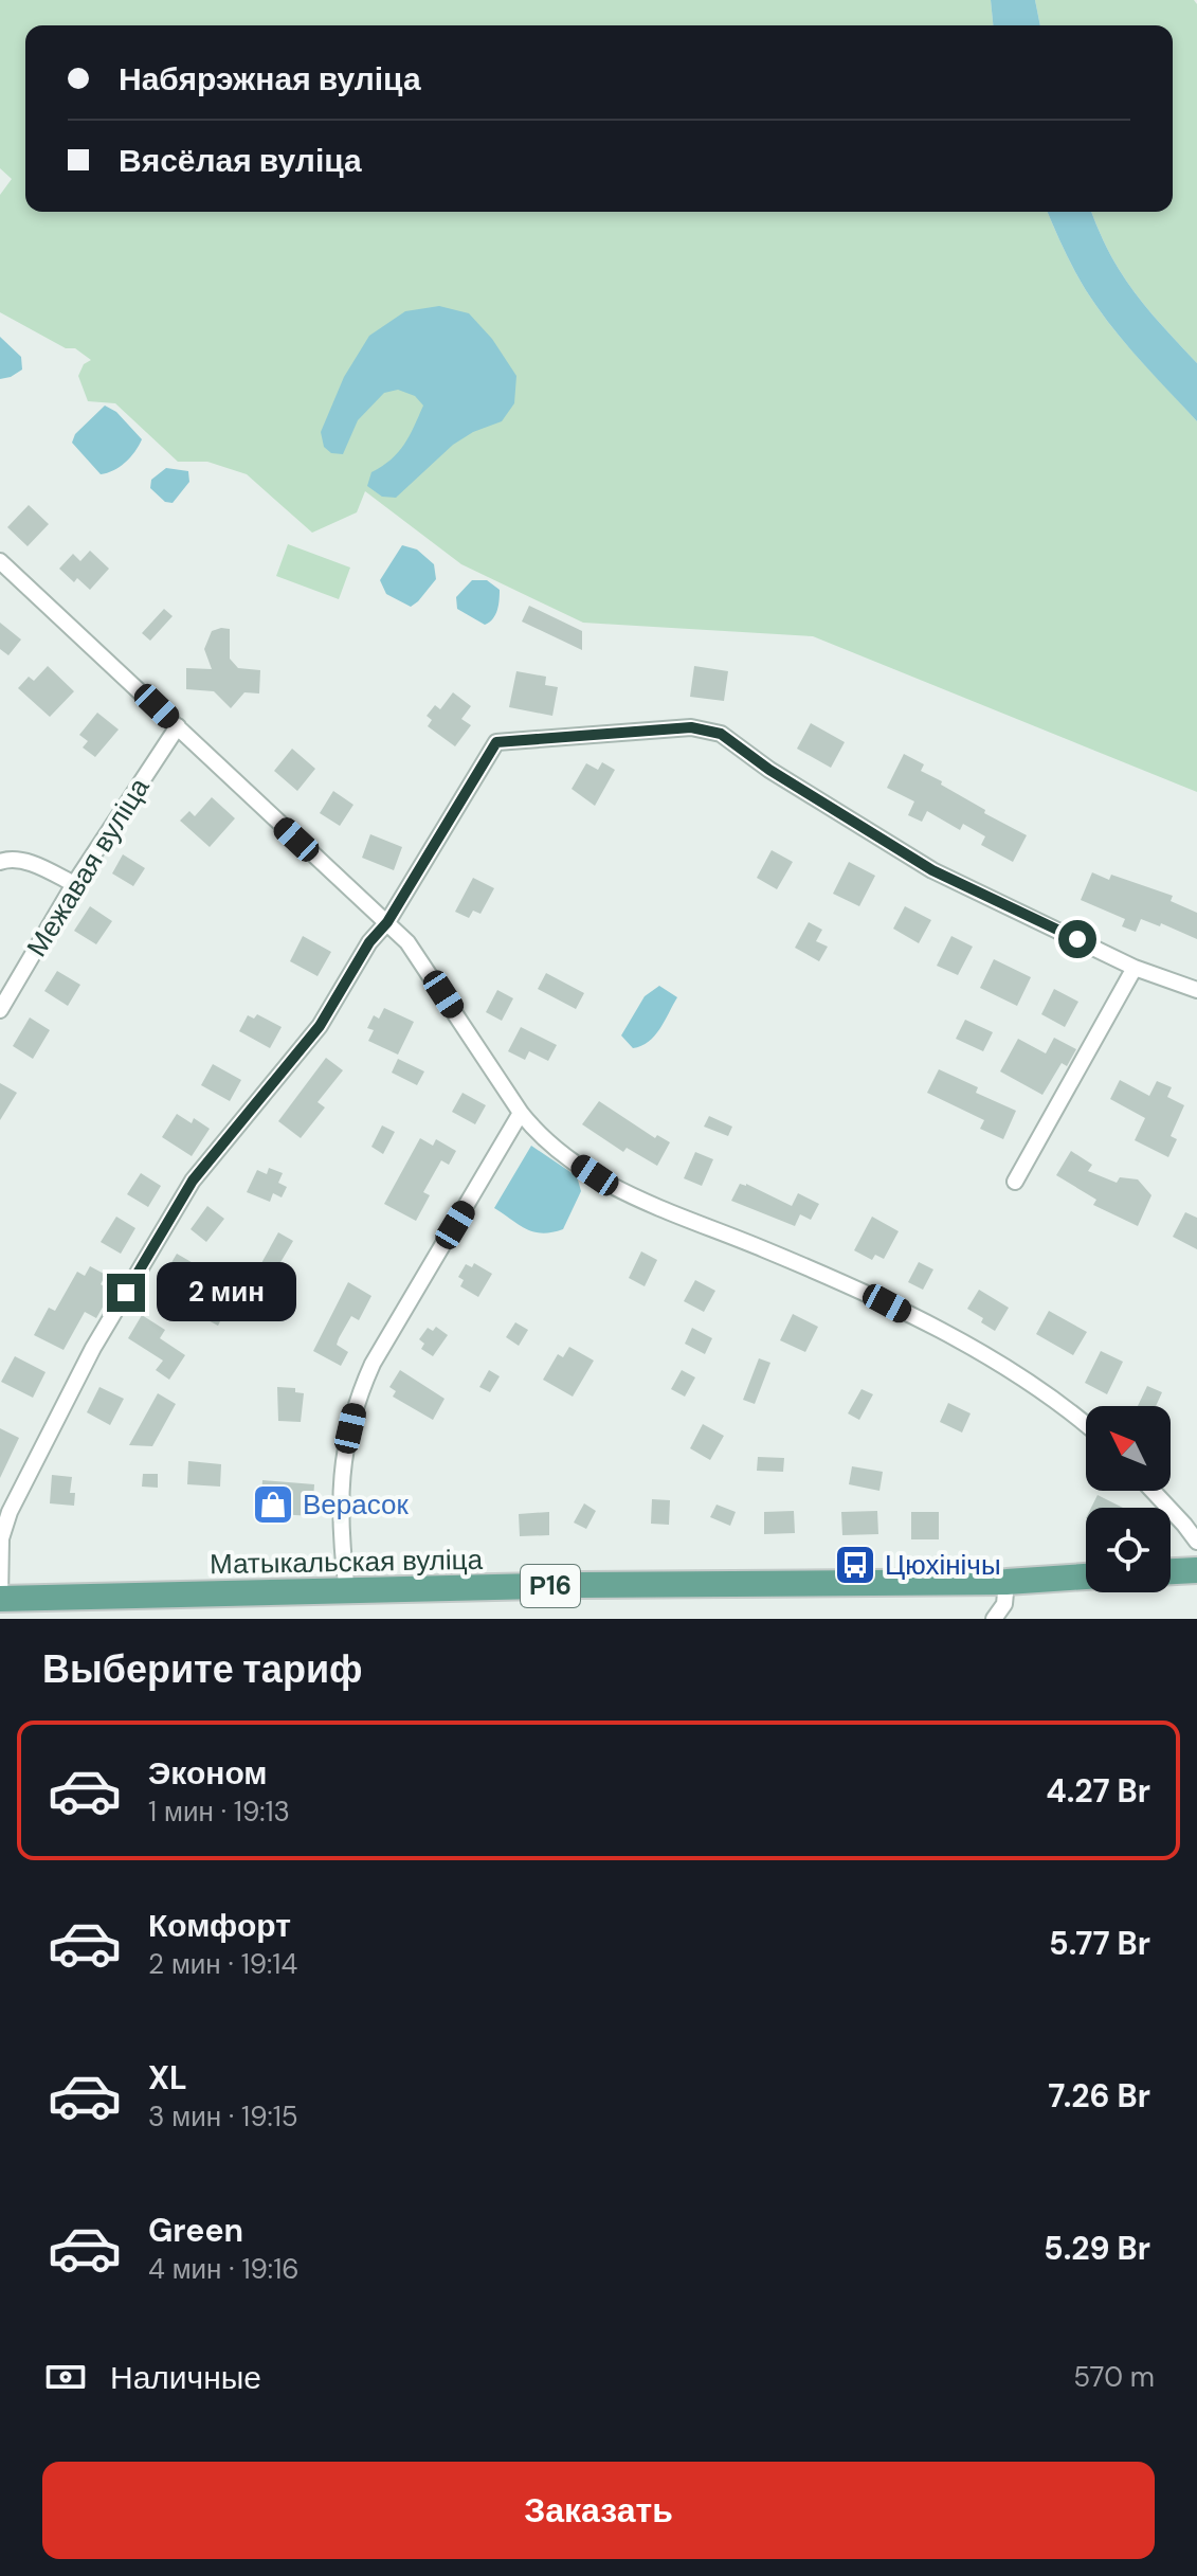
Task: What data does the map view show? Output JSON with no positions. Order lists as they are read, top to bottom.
{
  "streets": {
    "main road": ["Матыкальская вуліца", "Р16"],
    "street": ["Межавая вуліца"]
  },
  "places": {
    "shop": ["Верасок"],
    "bus stop": ["Цюхінічы"]
  },
  "north": "top left",
  "page": {
    "banner": ["Набярэжная вуліца", "Вясёлая вуліца"],
    "bubble": "2 мин",
    "heading": "Выберите тариф",
    "list": [
      {
        "name": "Эконом",
        "note": "1 мин · 19:13",
        "value": "4.27 Br"
      },
      {
        "name": "Комфорт",
        "note": "2 мин · 19:14",
        "value": "5.77 Br"
      },
      {
        "name": "XL",
        "note": "3 мин · 19:15",
        "value": "7.26 Br"
      },
      {
        "name": "Green",
        "note": "4 мин · 19:16",
        "value": "5.29 Br"
      }
    ],
    "pay": ["Наличные", "570 m"],
    "buttons": "Заказать"
  }
}
